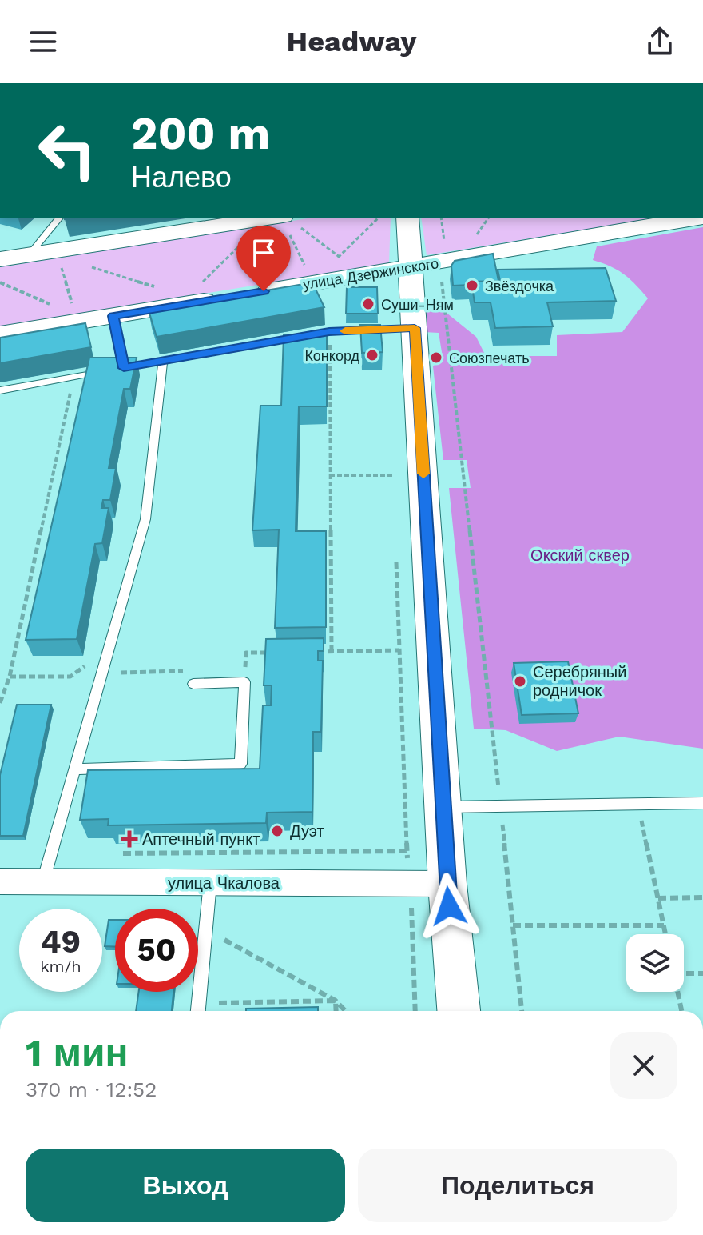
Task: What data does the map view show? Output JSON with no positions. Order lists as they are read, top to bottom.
{
  "streets": {
    "main road": ["улица Дзержинского"],
    "street": ["улица Чкалова"]
  },
  "parks": ["Окский сквер"],
  "places": {
    "other": [
      "Звёздочка",
      "Суши-Ням",
      "Конкорд",
      "Союзпечать",
      "Серебряный родничок",
      "Дуэт"
    ],
    "health": ["Аптечный пункт"]
  },
  "page": {
    "header": "Headway",
    "turn": ["200 m", "Налево"],
    "speed": "49 km/h",
    "limit": "50",
    "heading": ["1 мин", "370 m · 12:52"],
    "buttons": ["Выход", "Поделиться"]
  }
}
